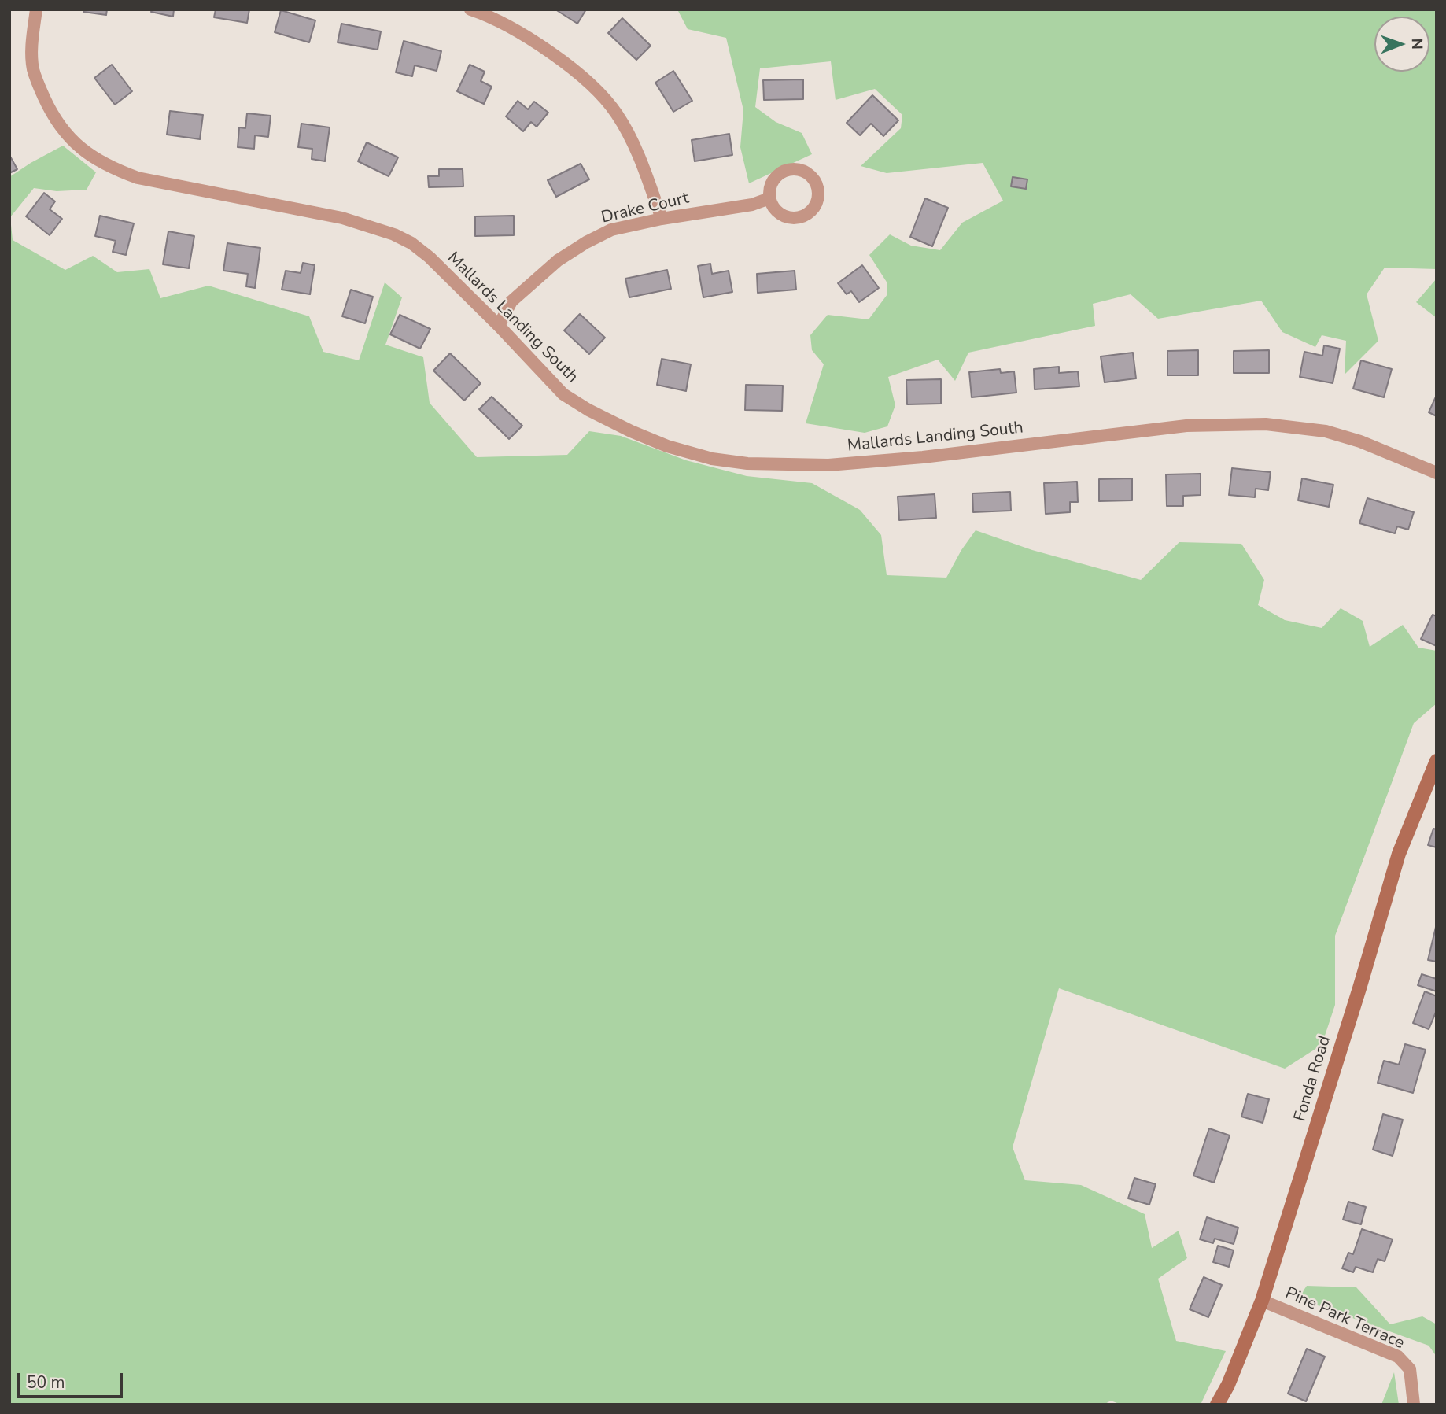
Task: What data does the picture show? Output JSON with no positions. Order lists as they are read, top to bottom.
{
  "streets": {
    "street": [
      "Drake Court",
      "Mallards Landing South",
      "Fonda Road",
      "Pine Park Terrace"
    ]
  },
  "crossings": [
    ["Drake Court", "Mallards Landing South"],
    ["Fonda Road", "Pine Park Terrace"]
  ],
  "scale_bar": "50 m",
  "north": "right"
}
